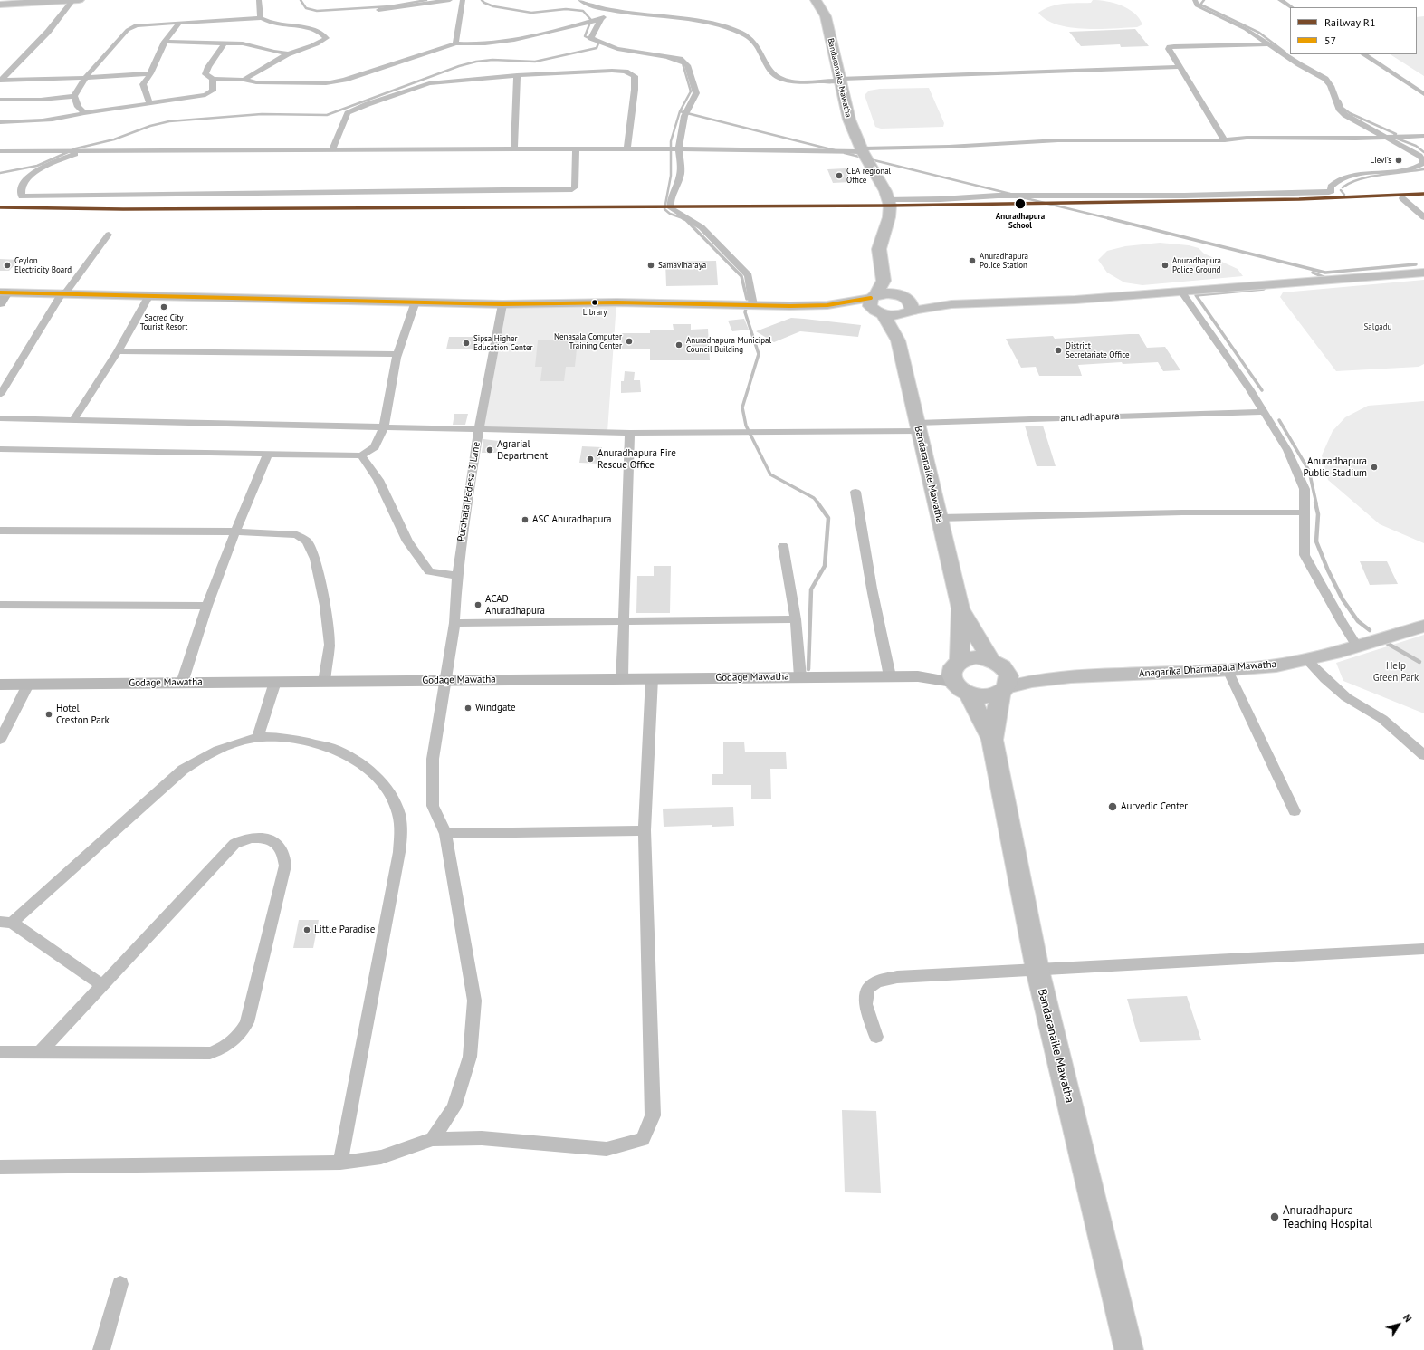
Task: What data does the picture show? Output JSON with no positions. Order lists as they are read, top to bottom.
{
  "streets": {
    "highway": ["Bandaranaike Mawatha"],
    "main road": ["Anagarika Dharmapala Mawatha"],
    "street": ["anuradhapura", "Purahala Pedesa 3 Lane", "Godage Mawatha"]
  },
  "crossings": [
    ["Bandaranaike Mawatha", "anuradhapura"],
    ["Bandaranaike Mawatha", "Anagarika Dharmapala Mawatha"],
    ["Bandaranaike Mawatha", "Godage Mawatha"],
    ["anuradhapura", "Purahala Pedesa 3 Lane"],
    ["Purahala Pedesa 3 Lane", "Godage Mawatha"]
  ],
  "parks": ["Salgadu", "Help Green Park"],
  "places": [
    "Lievi's",
    "CEA regional Office",
    "Anuradhapura School",
    "Anuradhapura Police Station",
    "Ceylon Electricity Board",
    "Samaviharaya",
    "Anuradhapura Police Ground",
    "Library",
    "Sacred City Tourist Resort",
    "Nenasala Computer Training Center",
    "Sipsa Higher Education Center",
    "Anuradhapura Municipal Council Building",
    "District Secretariate Office",
    "Agrarial Department",
    "Anuradhapura Fire Rescue Office",
    "Anuradhapura Public Stadium",
    "ASC Anuradhapura",
    "ACAD Anuradhapura",
    "Windgate",
    "Hotel Creston Park",
    "Aurvedic Center",
    "Little Paradise",
    "Anuradhapura Teaching Hospital"
  ],
  "lines": ["rail line R1", "transit line 57"],
  "legend": ["Railway R1", "57"],
  "north": "top right"
}
